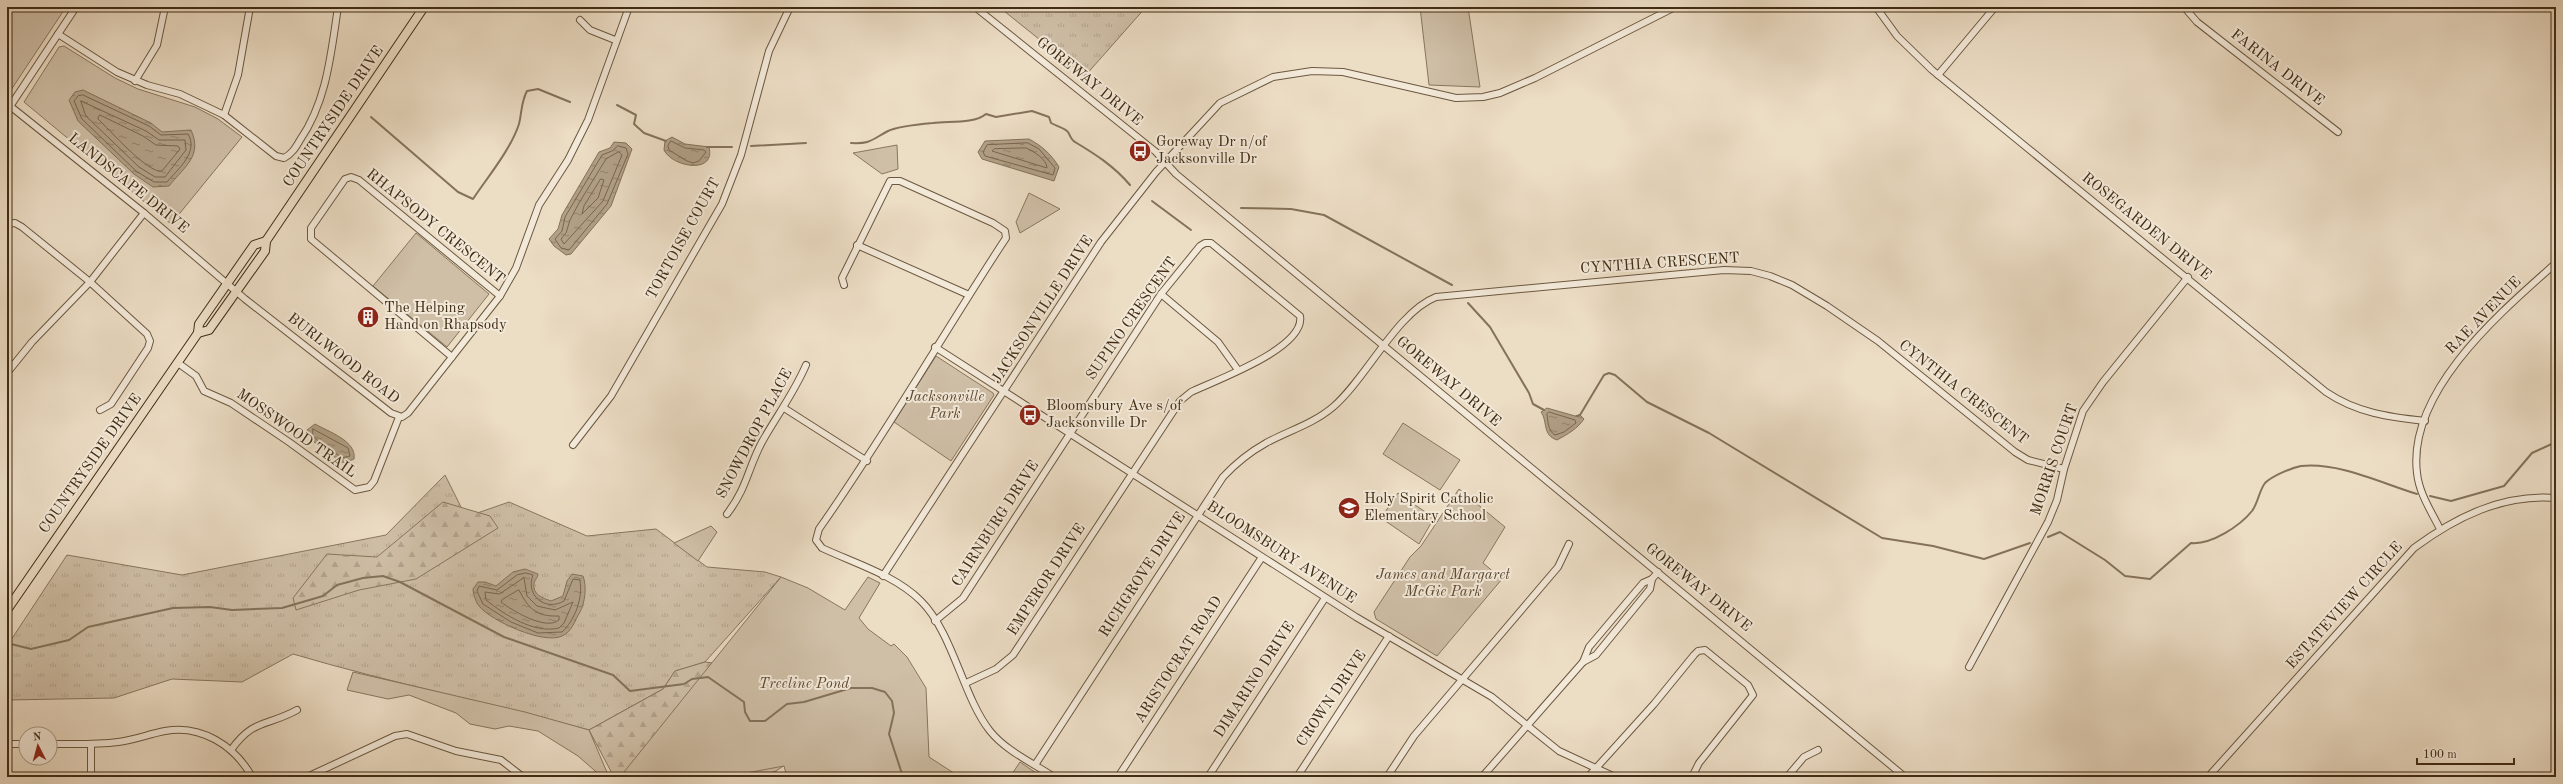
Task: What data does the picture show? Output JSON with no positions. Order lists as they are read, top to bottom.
{
  "streets": {
    "main road": ["COUNTRYSIDE DRIVE"],
    "street": [
      "FARINA DRIVE",
      "GOREWAY DRIVE",
      "LANDSCAPE DRIVE",
      "RHAPSODY CRESCENT",
      "ROSEGARDEN DRIVE",
      "TORTOISE COURT",
      "CYNTHIA CRESCENT",
      "JACKSONVILLE DRIVE",
      "RAE AVENUE",
      "SUPINO CRESCENT",
      "BURLWOOD ROAD",
      "MOSSWOOD TRAIL",
      "SNOWDROP PLACE",
      "MORRIS COURT",
      "CAIRNBURG DRIVE",
      "BLOOMSBURY AVENUE",
      "RICHGROVE DRIVE",
      "EMPEROR DRIVE",
      "ESTATEVIEW CIRCLE",
      "ARISTOCRAT ROAD",
      "DIMARINO DRIVE",
      "CROWN DRIVE"
    ]
  },
  "crossings": [
    ["GOREWAY DRIVE", "CYNTHIA CRESCENT"],
    ["GOREWAY DRIVE", "JACKSONVILLE DRIVE"],
    ["GOREWAY DRIVE", "RICHGROVE DRIVE"],
    ["COUNTRYSIDE DRIVE", "LANDSCAPE DRIVE"],
    ["COUNTRYSIDE DRIVE", "BURLWOOD ROAD"],
    ["COUNTRYSIDE DRIVE", "MOSSWOOD TRAIL"],
    ["LANDSCAPE DRIVE", "BURLWOOD ROAD"],
    ["RHAPSODY CRESCENT", "BURLWOOD ROAD"],
    ["ROSEGARDEN DRIVE", "RAE AVENUE"],
    ["ROSEGARDEN DRIVE", "MORRIS COURT"],
    ["CYNTHIA CRESCENT", "MORRIS COURT"],
    ["CYNTHIA CRESCENT", "RICHGROVE DRIVE"],
    ["JACKSONVILLE DRIVE", "BLOOMSBURY AVENUE"],
    ["RAE AVENUE", "ESTATEVIEW CIRCLE"],
    ["SUPINO CRESCENT", "CAIRNBURG DRIVE"],
    ["SUPINO CRESCENT", "BLOOMSBURY AVENUE"],
    ["SUPINO CRESCENT", "EMPEROR DRIVE"],
    ["BURLWOOD ROAD", "MOSSWOOD TRAIL"],
    ["CAIRNBURG DRIVE", "BLOOMSBURY AVENUE"],
    ["BLOOMSBURY AVENUE", "RICHGROVE DRIVE"],
    ["BLOOMSBURY AVENUE", "EMPEROR DRIVE"],
    ["BLOOMSBURY AVENUE", "ARISTOCRAT ROAD"],
    ["BLOOMSBURY AVENUE", "DIMARINO DRIVE"],
    ["BLOOMSBURY AVENUE", "CROWN DRIVE"]
  ],
  "parks": ["Jacksonville Park", "James and Margaret McGie Park", "Treeline Pond"],
  "places": {
    "bus stop": ["Goreway Dr n/of Jacksonville Dr", "Bloomsbury Ave s/of Jacksonville Dr"],
    "building": ["The Helping Hand on Rhapsody"],
    "school or university": ["Holy Spirit Catholic Elementary School"]
  },
  "scale_bar": "100 m",
  "north": "top"
}
